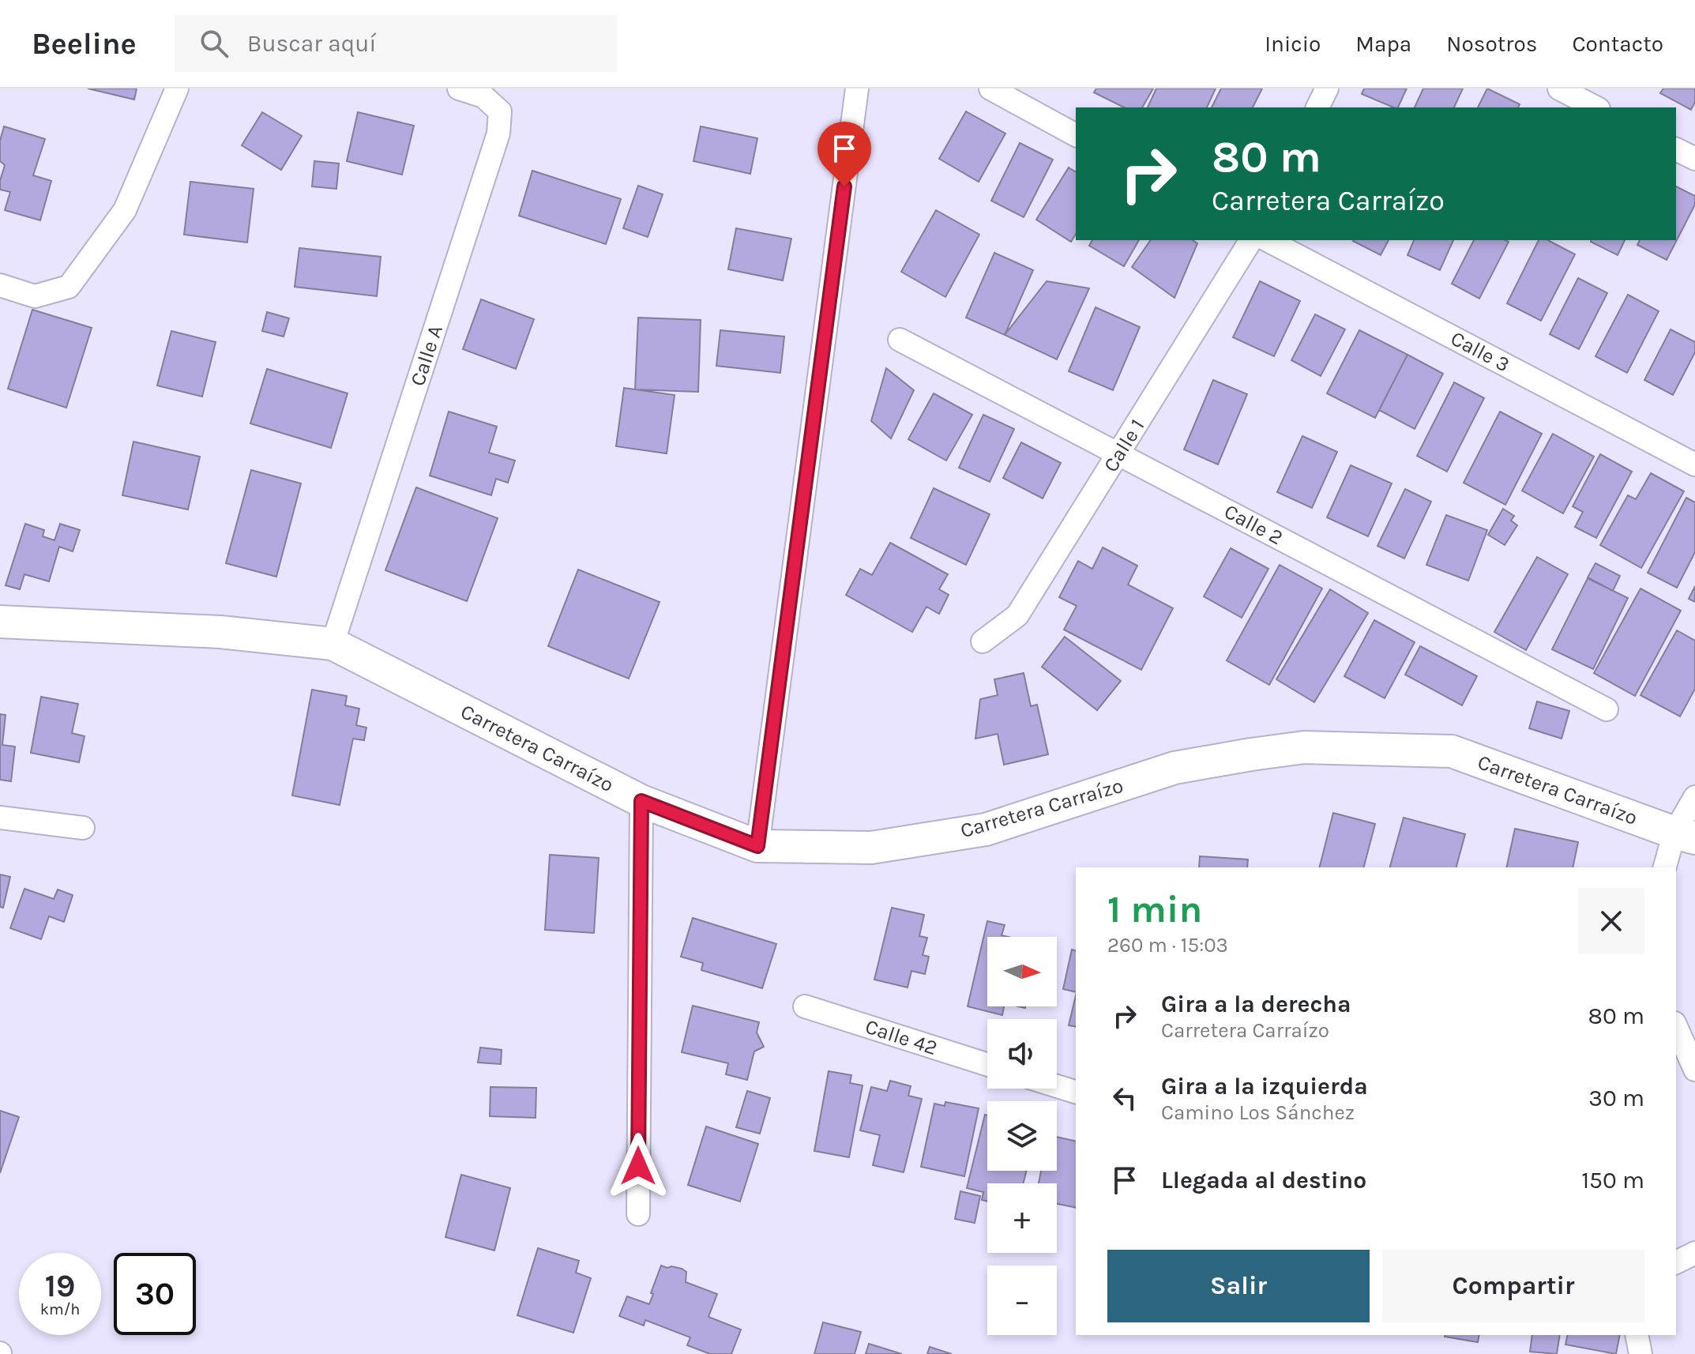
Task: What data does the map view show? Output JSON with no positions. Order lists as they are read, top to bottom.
{
  "streets": {
    "street": [
      "Calle 3",
      "Calle A",
      "Calle 1",
      "Calle 2",
      "Carretera Carraízo",
      "Calle 42"
    ]
  },
  "crossings": [
    ["Calle A", "Carretera Carraízo"],
    ["Calle 1", "Calle 2"]
  ],
  "north": "right",
  "page": {
    "header": "Beeline",
    "search": "Buscar aquí",
    "nav": [
      "Inicio",
      "Mapa",
      "Nosotros",
      "Contacto"
    ],
    "turn": ["80 m", "Carretera Carraízo"],
    "heading": ["1 min", "260 m · 15:03"],
    "map_buttons": ["+", "−"],
    "list": [
      {
        "name": "Gira a la derecha",
        "note": "Carretera Carraízo",
        "value": "80 m"
      },
      {
        "name": "Gira a la izquierda",
        "note": "Camino Los Sánchez",
        "value": "30 m"
      },
      {
        "name": "Llegada al destino",
        "value": "150 m"
      }
    ],
    "buttons": ["Salir", "Compartir"],
    "speed": "19 km/h",
    "limit": "30"
  }
}
